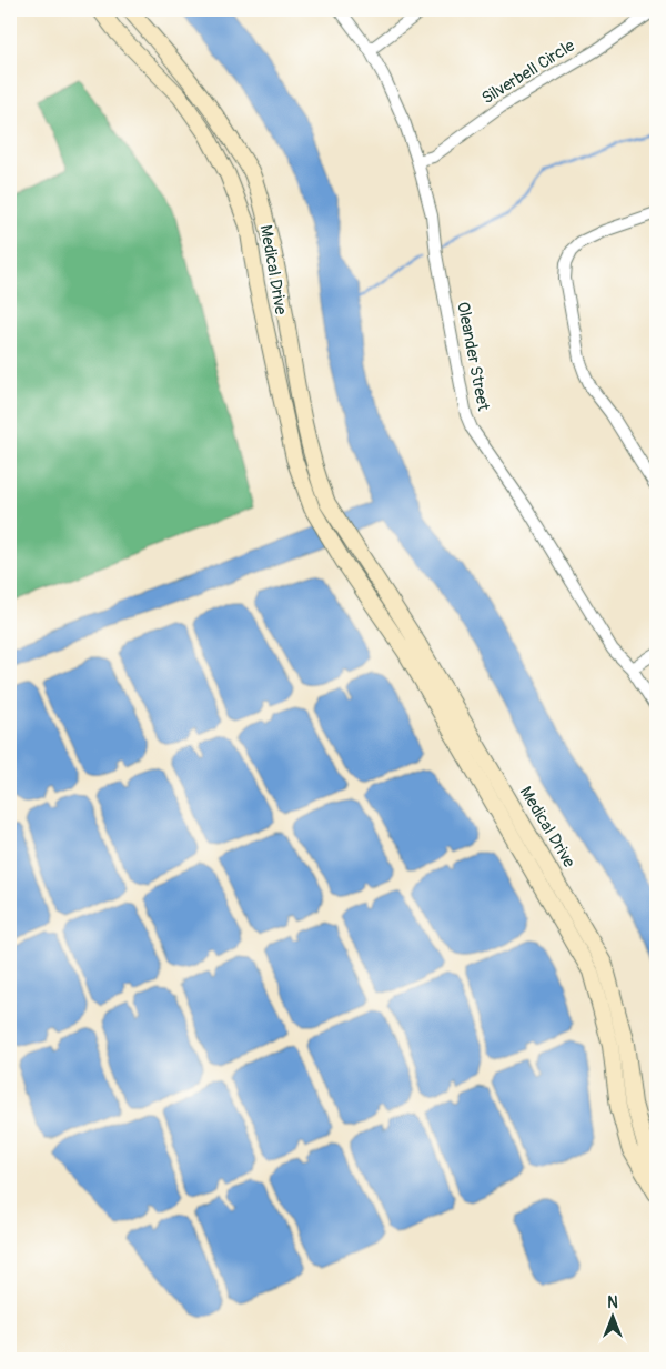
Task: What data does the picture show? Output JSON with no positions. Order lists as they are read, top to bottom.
{
  "streets": {
    "street": ["Silverbell Circle", "Medical Drive", "Oleander Street"]
  },
  "crossings": [
    ["Silverbell Circle", "Oleander Street"]
  ],
  "north": "top"
}
